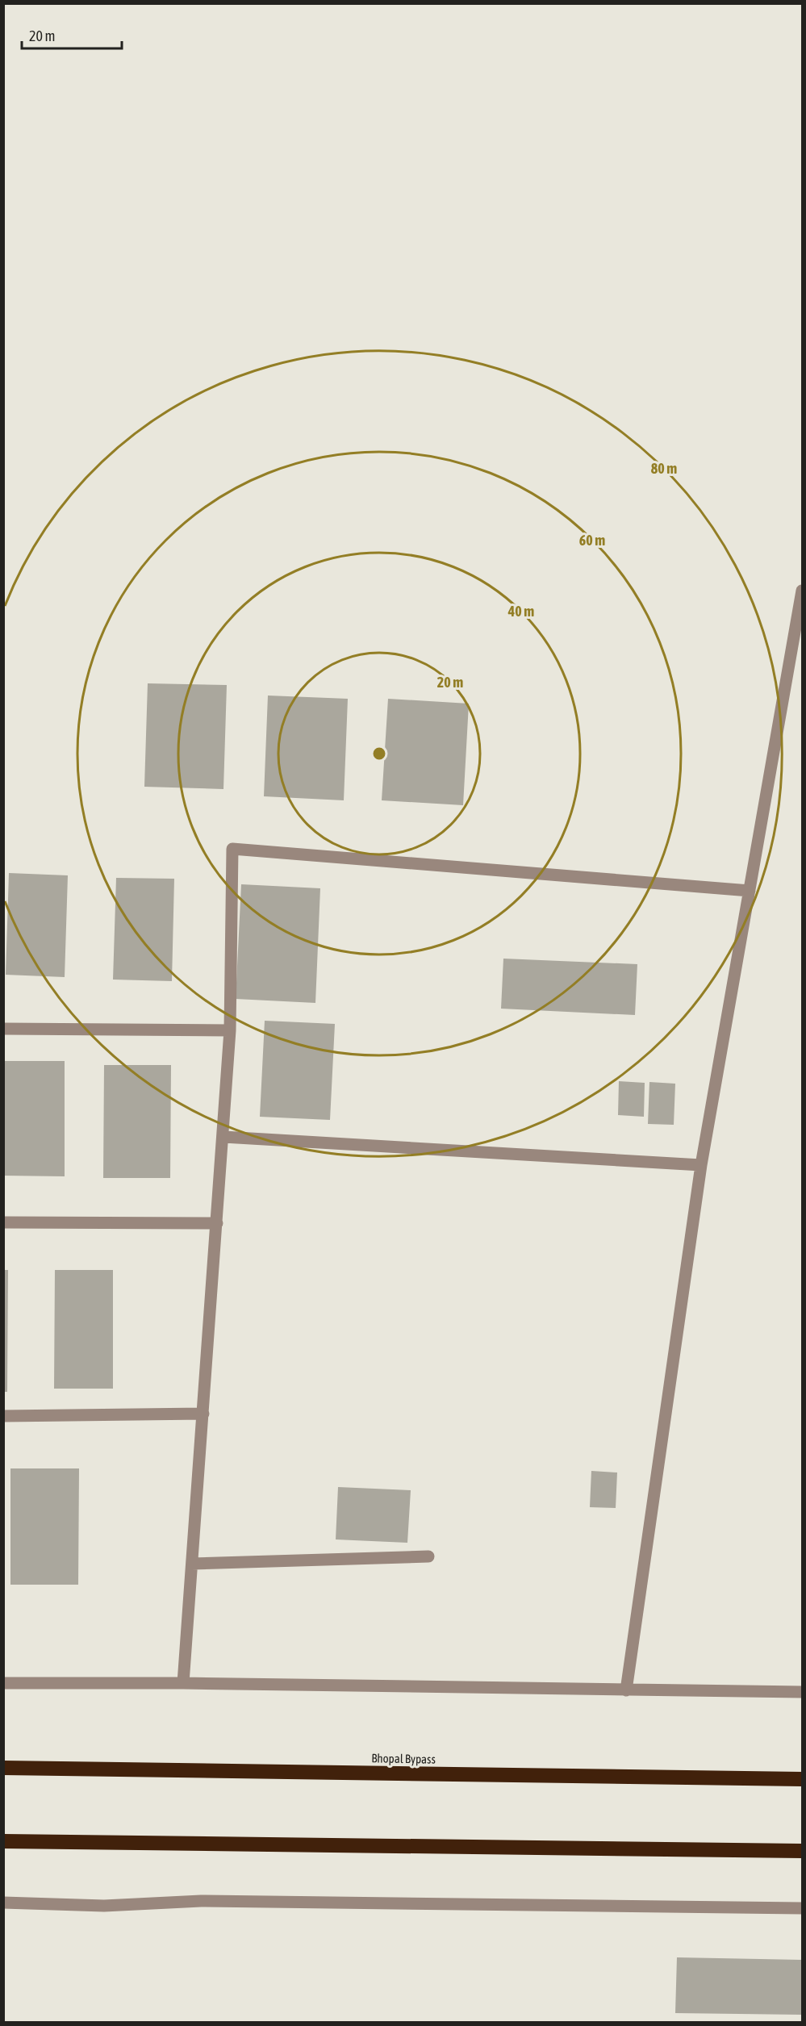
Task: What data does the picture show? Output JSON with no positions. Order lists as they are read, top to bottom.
{
  "streets": {
    "highway": ["Bhopal Bypass"]
  },
  "scale_bar": "20 m",
  "rings": [
    "80 m",
    "60 m",
    "40 m",
    "20 m"
  ]
}
